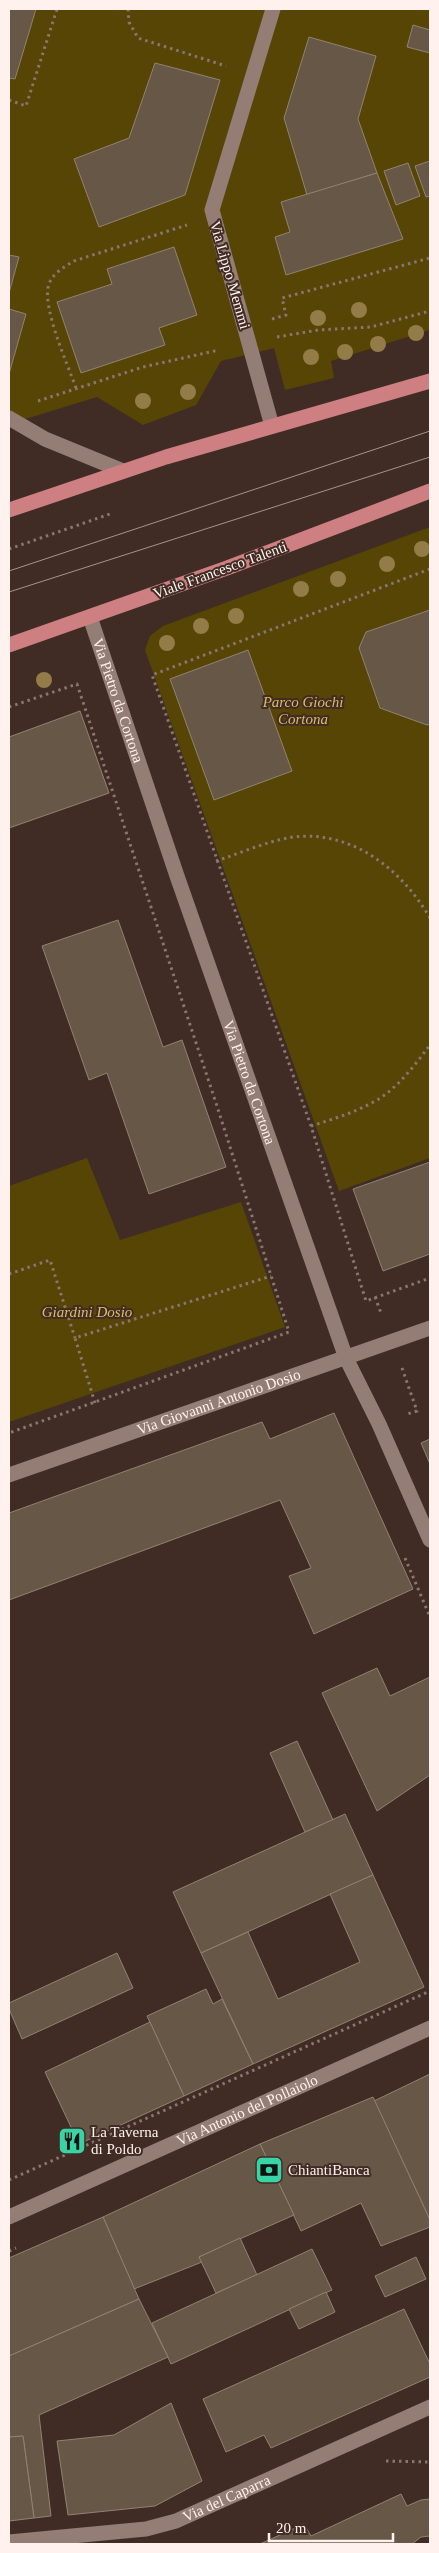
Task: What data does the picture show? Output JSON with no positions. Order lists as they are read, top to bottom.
{
  "streets": {
    "main road": ["Viale Francesco Talenti"],
    "street": [
      "Via Lippo Memmi",
      "Via Pietro da Cortona",
      "Via Giovanni Antonio Dosio",
      "Via Antonio del Pollaiolo",
      "Via del Caparra"
    ]
  },
  "crossings": [
    ["Viale Francesco Talenti", "Via Pietro da Cortona"],
    ["Via Pietro da Cortona", "Via Giovanni Antonio Dosio"]
  ],
  "parks": ["Parco Giochi Cortona", "Giardini Dosio"],
  "places": {
    "restaurant": ["La Taverna di Poldo"],
    "bank": ["ChiantiBanca"]
  },
  "scale_bar": "20 m"
}
